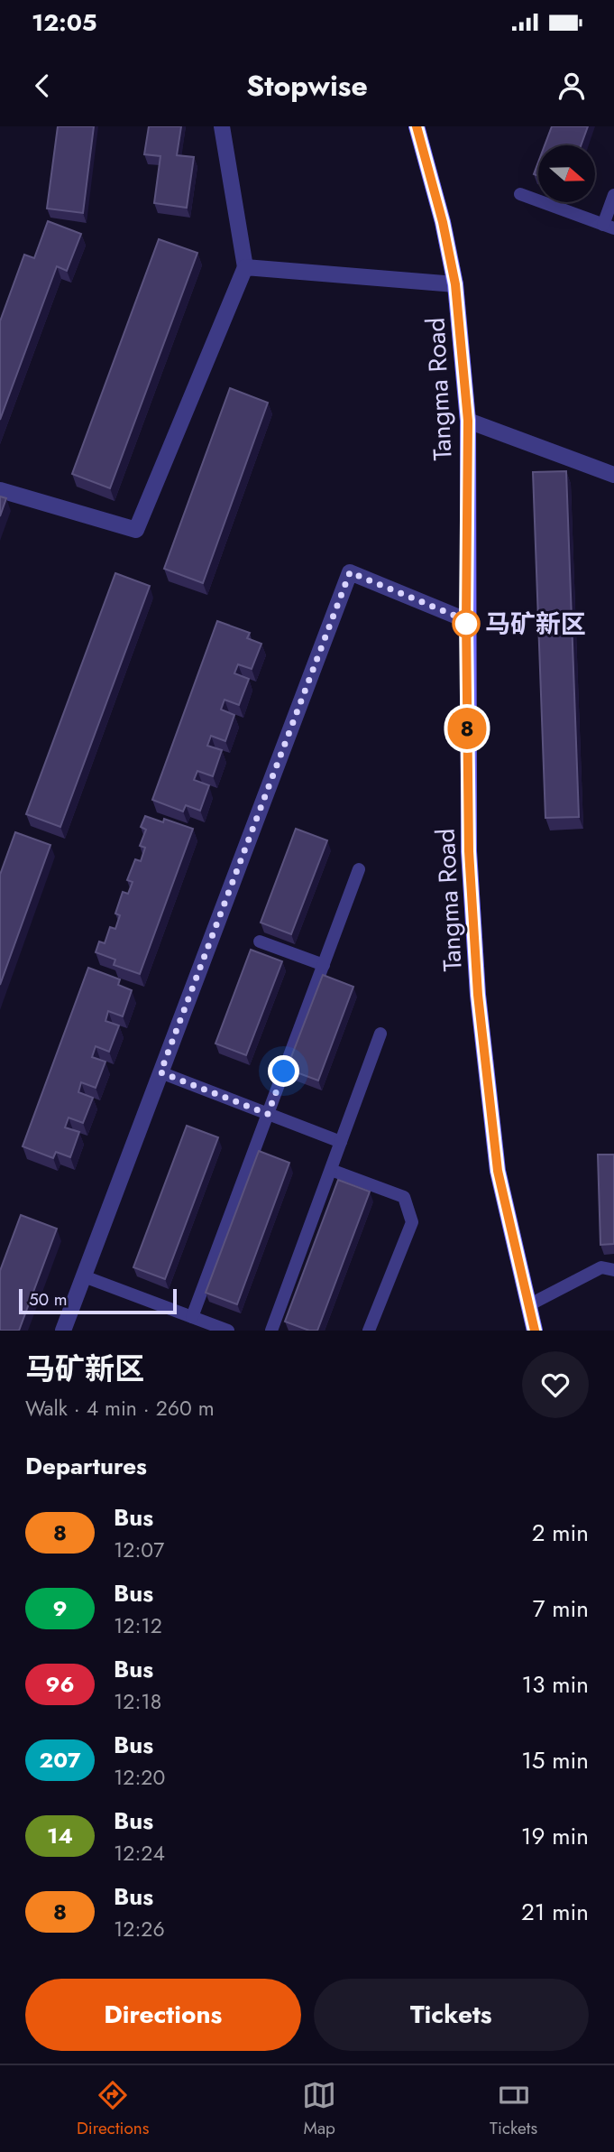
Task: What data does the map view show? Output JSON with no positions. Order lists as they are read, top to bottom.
{
  "streets": {
    "main road": ["Tangma Road"]
  },
  "places": ["马矿新区"],
  "lines": ["bus line 8"],
  "scale_bar": "50 m",
  "north": "right",
  "page": {
    "status": "12:05",
    "header": "Stopwise",
    "on_map": "8",
    "scale": "50 m",
    "heading": [
      ["马矿新区", "Walk · 4 min · 260 m"],
      "Departures"
    ],
    "list": [
      {
        "mark": "8",
        "name": "Bus",
        "note": "12:07",
        "value": "2 min"
      },
      {
        "mark": "9",
        "name": "Bus",
        "note": "12:12",
        "value": "7 min"
      },
      {
        "mark": "96",
        "name": "Bus",
        "note": "12:18",
        "value": "13 min"
      },
      {
        "mark": "207",
        "name": "Bus",
        "note": "12:20",
        "value": "15 min"
      },
      {
        "mark": "14",
        "name": "Bus",
        "note": "12:24",
        "value": "19 min"
      },
      {
        "mark": "8",
        "name": "Bus",
        "note": "12:26",
        "value": "21 min"
      }
    ],
    "buttons": ["Directions", "Tickets"],
    "tabs": ["Directions", "Map", "Tickets"]
  }
}
